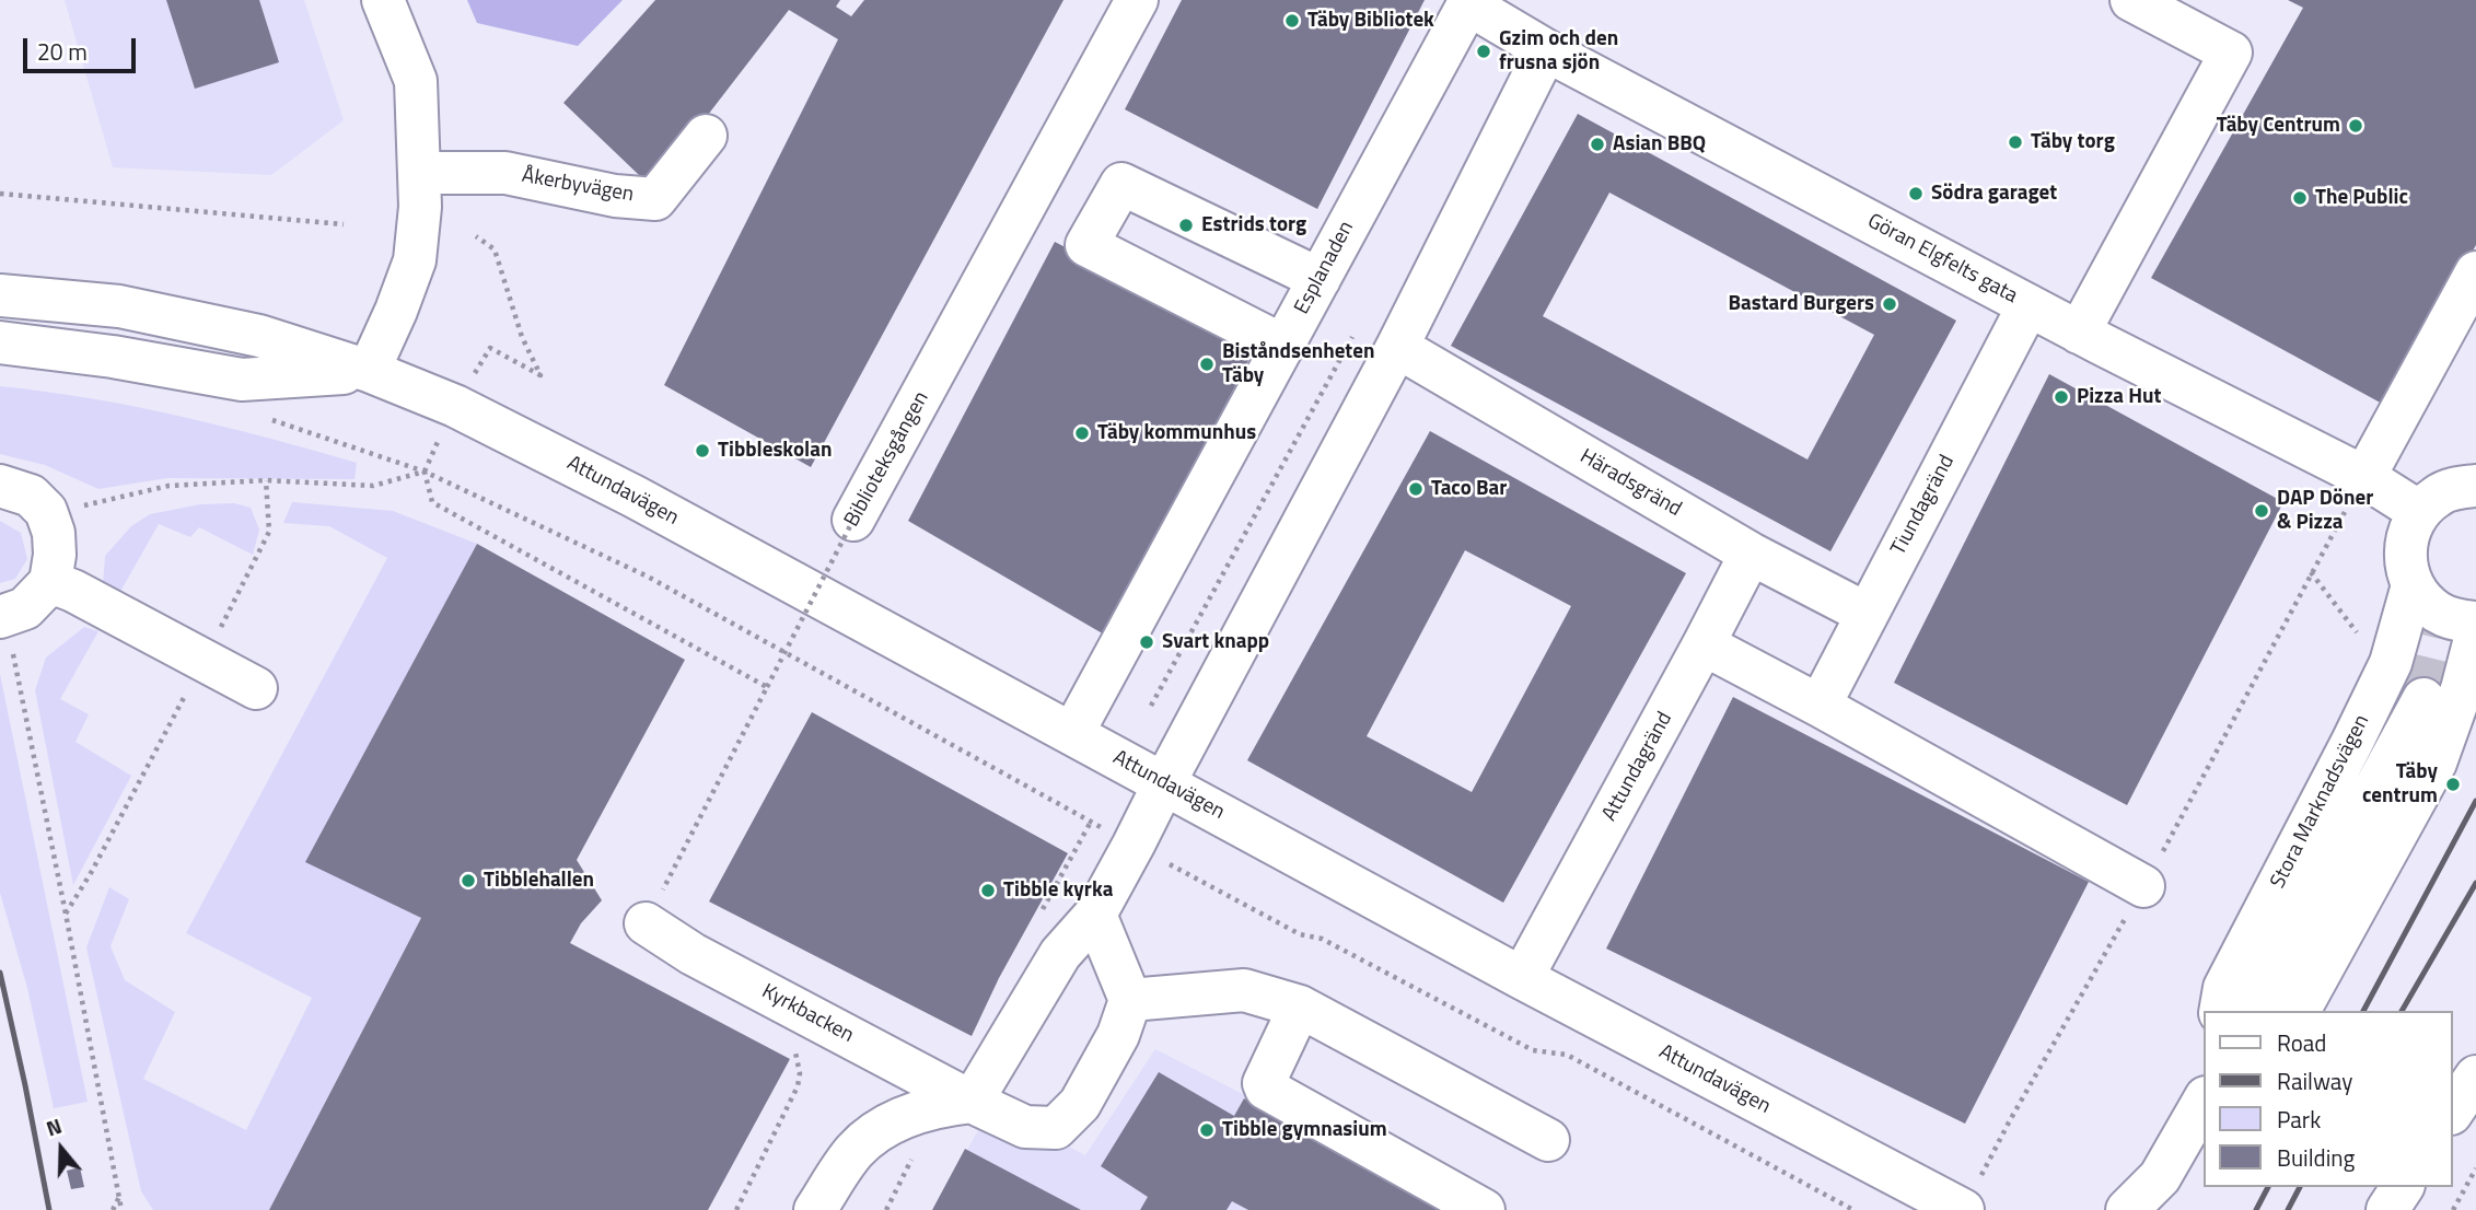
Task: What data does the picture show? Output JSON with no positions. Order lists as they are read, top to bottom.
{
  "streets": {
    "street": [
      "Åkerbyvägen",
      "Göran Elgfelts gata",
      "Esplanaden",
      "Biblioteksgången",
      "Häradsgränd",
      "Attundavägen",
      "Tiundagränd",
      "Attundagränd",
      "Stora Marknadsvägen",
      "Kyrkbacken"
    ]
  },
  "crossings": [
    ["Göran Elgfelts gata", "Esplanaden"],
    ["Göran Elgfelts gata", "Tiundagränd"],
    ["Esplanaden", "Attundavägen"],
    ["Biblioteksgången", "Kyrkbacken"],
    ["Häradsgränd", "Tiundagränd"],
    ["Häradsgränd", "Attundagränd"],
    ["Attundavägen", "Attundagränd"]
  ],
  "places": [
    "Täby Bibliotek",
    "Gzim och den frusna sjön",
    "Täby Centrum",
    "Täby torg",
    "Asian BBQ",
    "Södra garaget",
    "The Public",
    "Estrids torg",
    "Bastard Burgers",
    "Biståndsenheten Täby",
    "Pizza Hut",
    "Täby kommunhus",
    "Tibbleskolan",
    "Taco Bar",
    "DAP Döner & Pizza",
    "Svart knapp",
    "Täby centrum",
    "Tibblehallen",
    "Tibble kyrka",
    "Tibble gymnasium"
  ],
  "legend": [
    "Road",
    "Railway",
    "Park",
    "Building"
  ],
  "scale_bar": "20 m",
  "north": "top"
}
